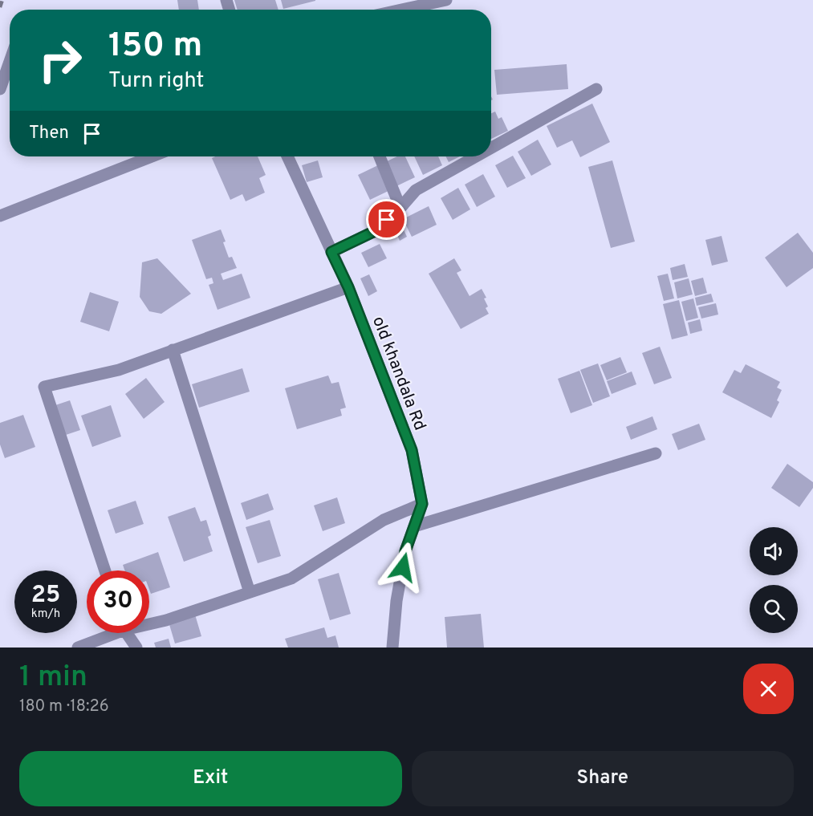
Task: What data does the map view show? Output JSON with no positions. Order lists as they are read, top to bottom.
{
  "streets": {
    "street": ["old khandala Rd"]
  },
  "page": {
    "turn": ["150 m", "Turn right"],
    "then": "Then",
    "speed": "25 km/h",
    "limit": "30",
    "heading": ["1 min", "180 m · 18:26"],
    "buttons": ["Exit", "Share"]
  }
}
